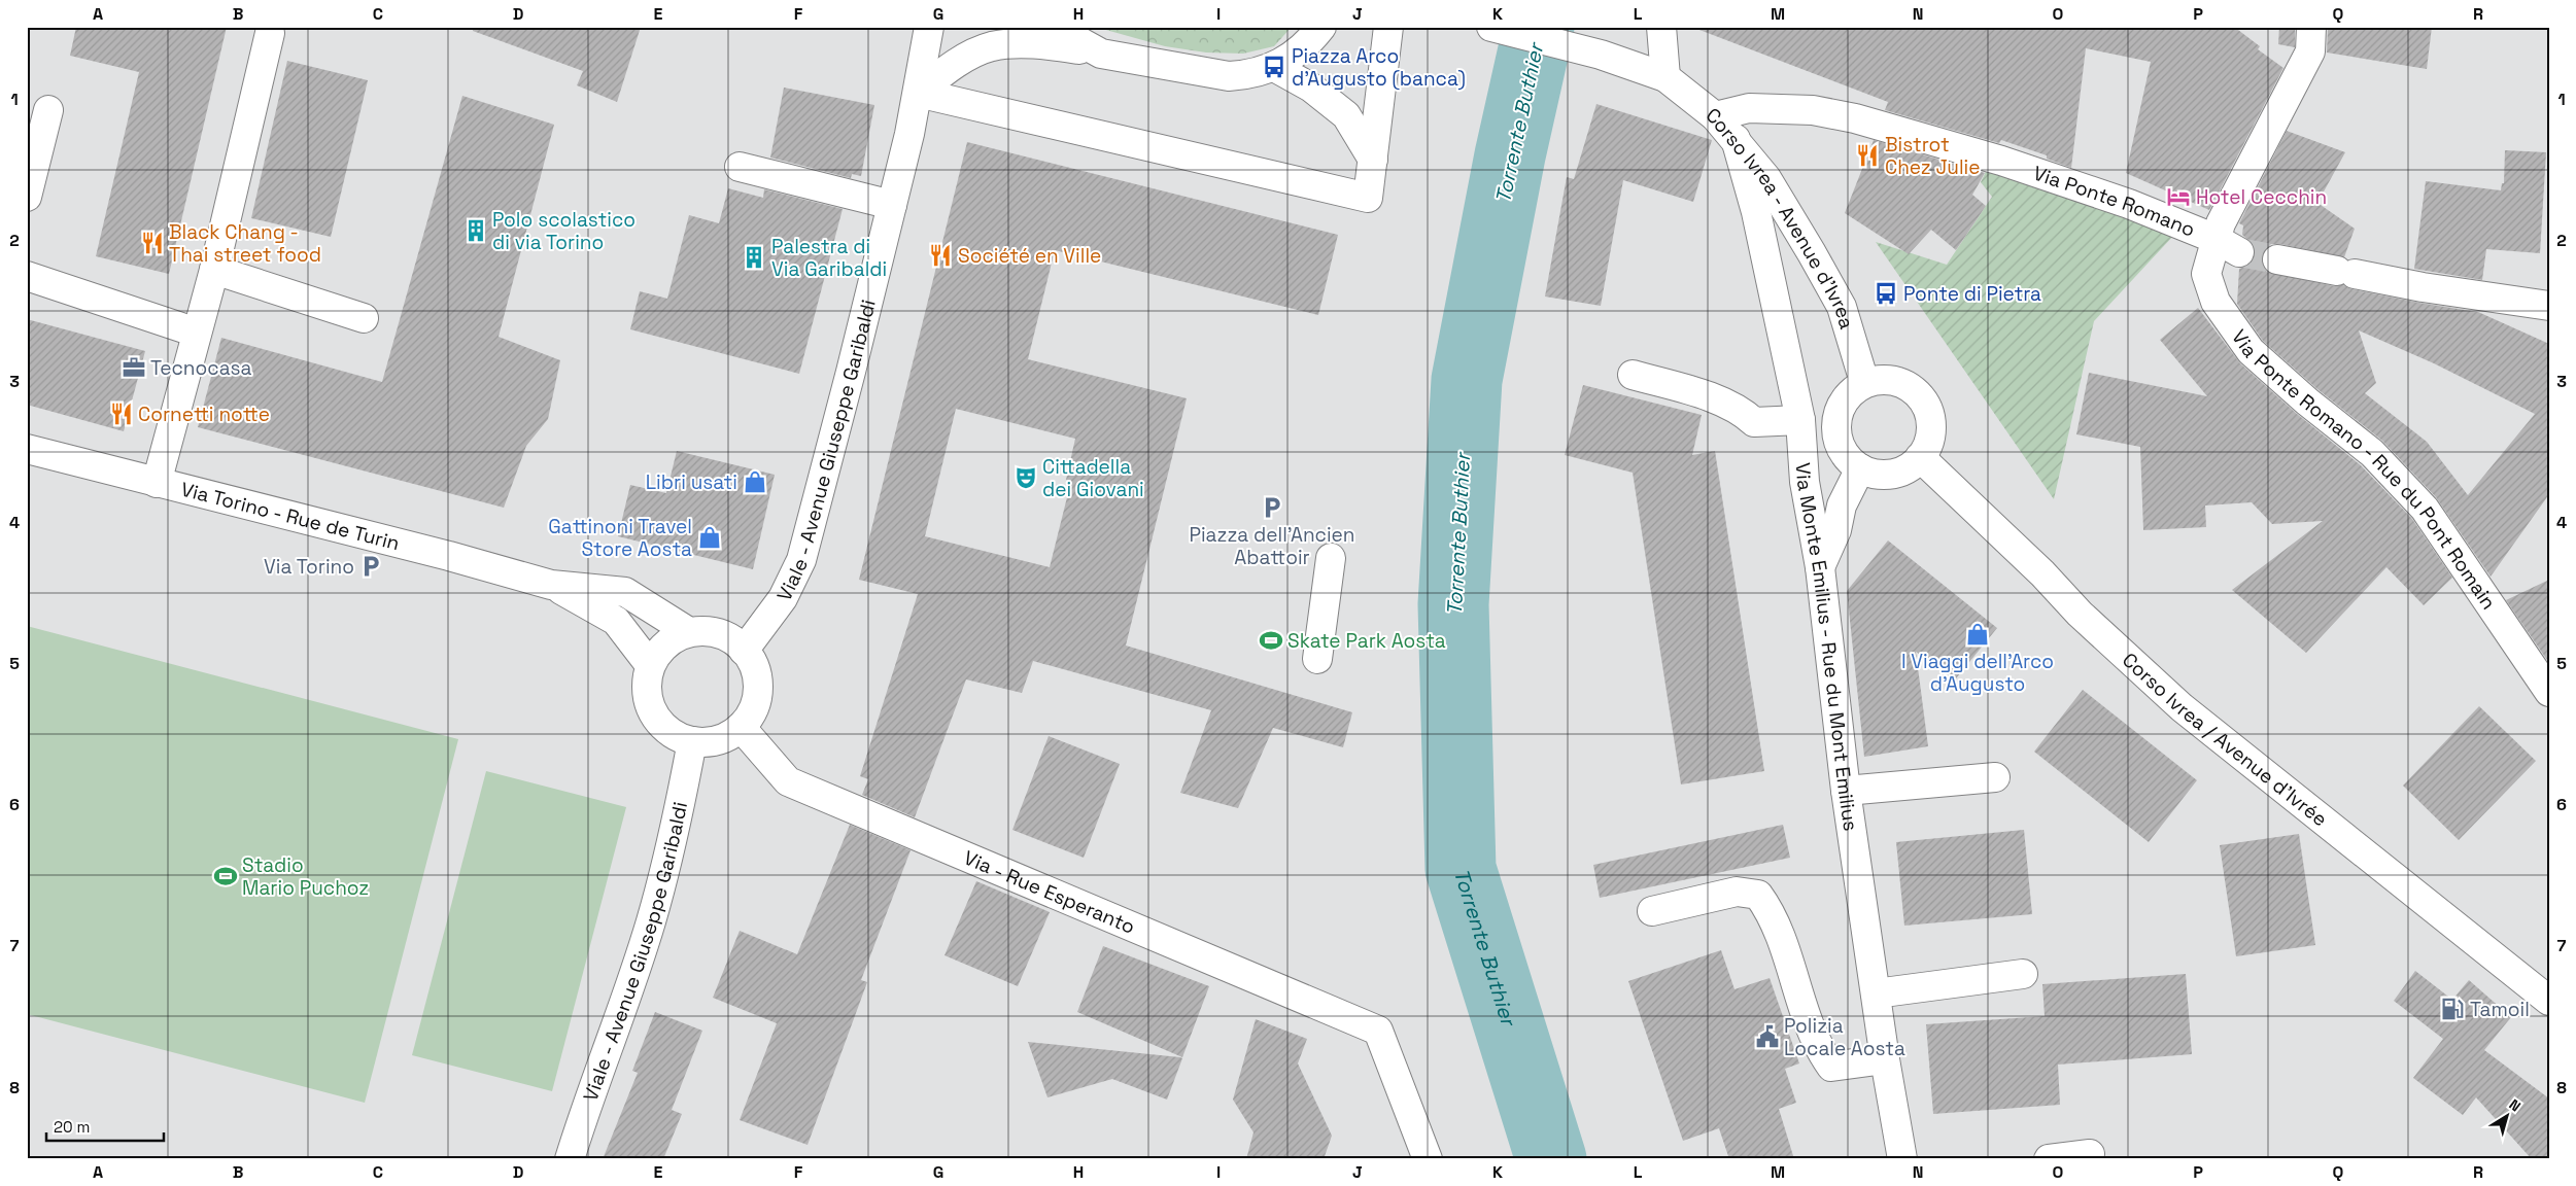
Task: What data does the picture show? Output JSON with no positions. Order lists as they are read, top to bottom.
{
  "streets": {
    "street": [
      "Via Ponte Romano",
      "Corso Ivrea - Avenue d'Ivrea",
      "Viale - Avenue Giuseppe Garibaldi",
      "Via Ponte Romano - Rue du Pont Romain",
      "Via Torino - Rue de Turin",
      "Via Monte Emilius - Rue du Mont Emilius",
      "Corso Ivrea / Avenue d'Ivrée",
      "Via - Rue Esperanto"
    ]
  },
  "crossings": [
    ["Via Ponte Romano", "Corso Ivrea - Avenue d'Ivrea"],
    ["Via Ponte Romano", "Via Ponte Romano - Rue du Pont Romain"],
    ["Corso Ivrea - Avenue d'Ivrea", "Via Monte Emilius - Rue du Mont Emilius"],
    ["Corso Ivrea - Avenue d'Ivrea", "Corso Ivrea / Avenue d'Ivrée"],
    ["Viale - Avenue Giuseppe Garibaldi", "Via Torino - Rue de Turin"],
    ["Viale - Avenue Giuseppe Garibaldi", "Via - Rue Esperanto"],
    ["Via Torino - Rue de Turin", "Via - Rue Esperanto"]
  ],
  "water": ["Torrente Buthier"],
  "places": {
    "bus stop": ["Piazza Arco d'Augusto (banca)", "Ponte di Pietra"],
    "restaurant": [
      "Bistrot Chez Julie",
      "Black Chang - Thai street food",
      "Société en Ville",
      "Cornetti notte"
    ],
    "hotel": ["Hotel Cecchin"],
    "building": ["Polo scolastico di via Torino", "Palestra di Via Garibaldi"],
    "office": ["Tecnocasa"],
    "theatre": ["Cittadella dei Giovani"],
    "shop": ["Libri usati", "Gattinoni Travel Store Aosta", "I Viaggi dell'Arco d'Augusto"],
    "parking": ["Piazza dell'Ancien Abattoir", "Via Torino"],
    "sports": ["Skate Park Aosta", "Stadio Mario Puchoz"],
    "fuel station": ["Tamoil"],
    "public building": ["Polizia Locale Aosta"]
  },
  "scale_bar": "20 m",
  "north": "top right",
  "grid": {
    "columns": [
      "A",
      "B",
      "C",
      "D",
      "E",
      "F",
      "G",
      "H",
      "I",
      "J",
      "K",
      "L",
      "M",
      "N",
      "O",
      "P",
      "Q",
      "R"
    ],
    "rows": [
      "1",
      "2",
      "3",
      "4",
      "5",
      "6",
      "7",
      "8"
    ]
  }
}
